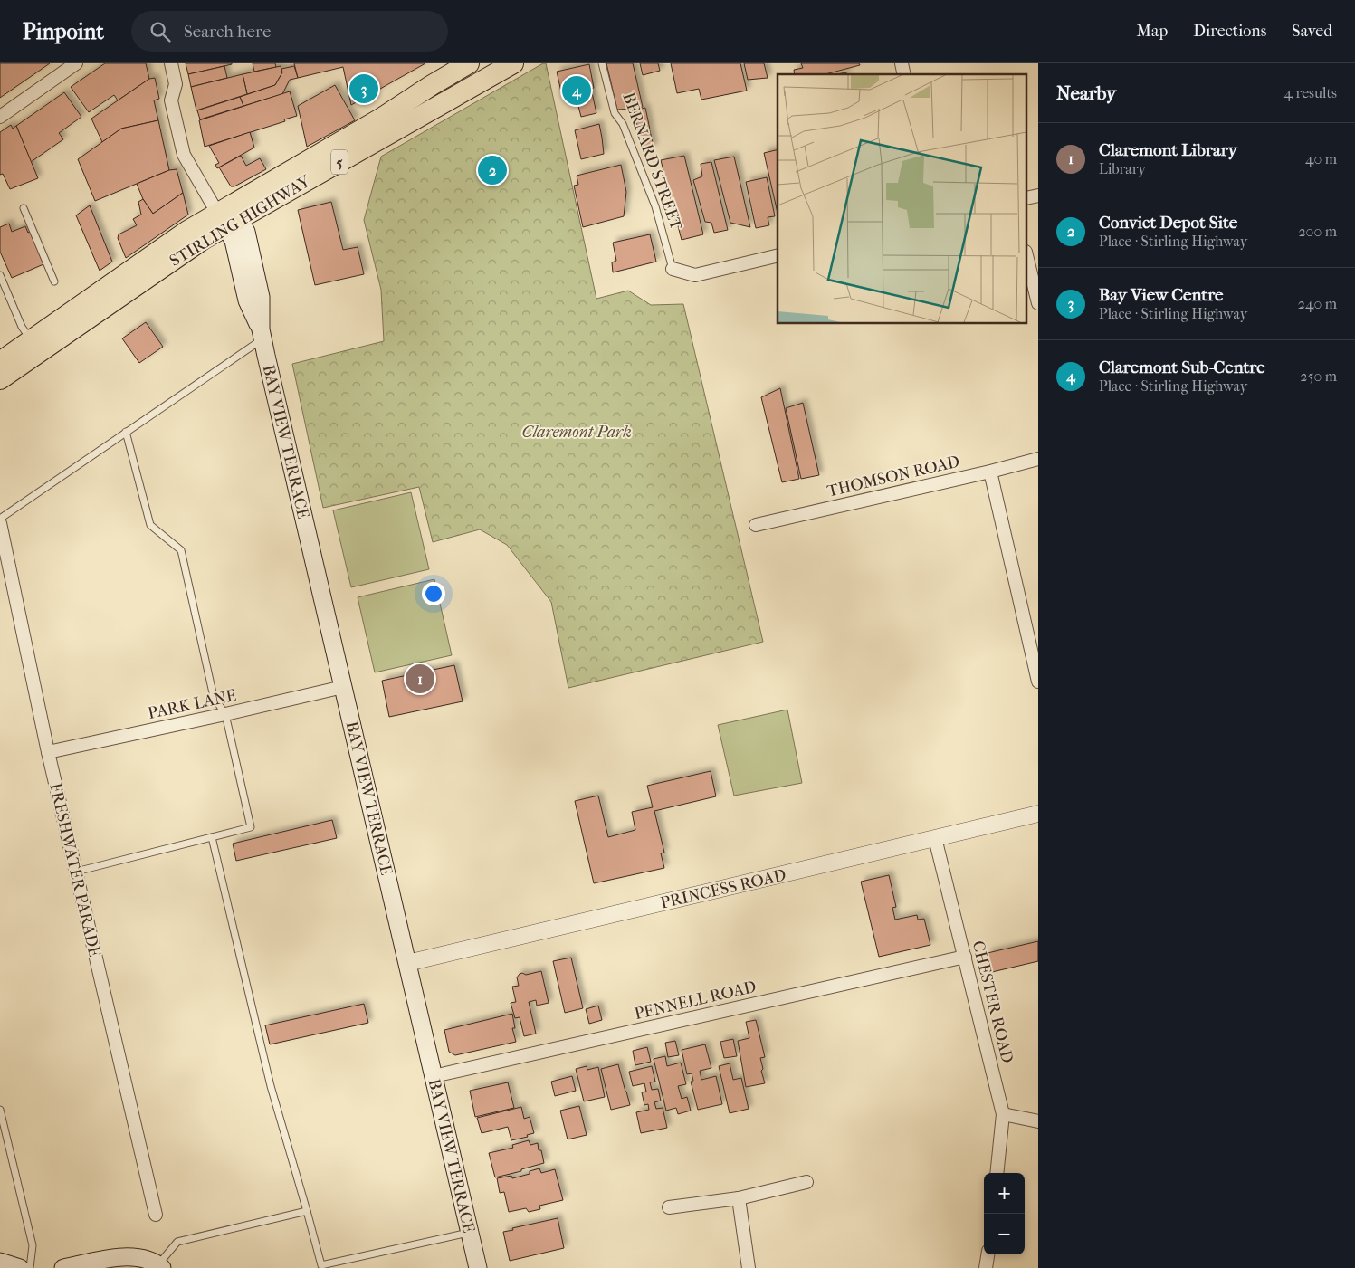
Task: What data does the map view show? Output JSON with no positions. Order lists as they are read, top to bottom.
{
  "streets": {
    "highway": ["5", "STIRLING HIGHWAY"],
    "main road": ["BAY VIEW TERRACE"],
    "street": [
      "BERNARD STREET",
      "THOMSON ROAD",
      "PARK LANE",
      "FRESHWATER PARADE",
      "PRINCESS ROAD",
      "PENNELL ROAD",
      "CHESTER ROAD"
    ]
  },
  "crossings": [
    ["STIRLING HIGHWAY", "BAY VIEW TERRACE"],
    ["BAY VIEW TERRACE", "PARK LANE"],
    ["BAY VIEW TERRACE", "PRINCESS ROAD"],
    ["BAY VIEW TERRACE", "PENNELL ROAD"],
    ["PARK LANE", "FRESHWATER PARADE"],
    ["PRINCESS ROAD", "CHESTER ROAD"],
    ["PENNELL ROAD", "CHESTER ROAD"]
  ],
  "parks": ["Claremont Park"],
  "page": {
    "header": "Pinpoint",
    "search": "Search here",
    "nav": ["Map", "Directions", "Saved"],
    "heading": ["Nearby", "4 results"],
    "pins": [
      "3",
      "4",
      "2",
      "1"
    ],
    "list": [
      {
        "mark": "1",
        "name": "Claremont Library",
        "note": "Library",
        "value": "40 m"
      },
      {
        "mark": "2",
        "name": "Convict Depot Site",
        "note": "Place · Stirling Highway",
        "value": "200 m"
      },
      {
        "mark": "3",
        "name": "Bay View Centre",
        "note": "Place · Stirling Highway",
        "value": "240 m"
      },
      {
        "mark": "4",
        "name": "Claremont Sub-Centre",
        "note": "Place · Stirling Highway",
        "value": "250 m"
      }
    ],
    "map_buttons": ["+", "−"]
  }
}
